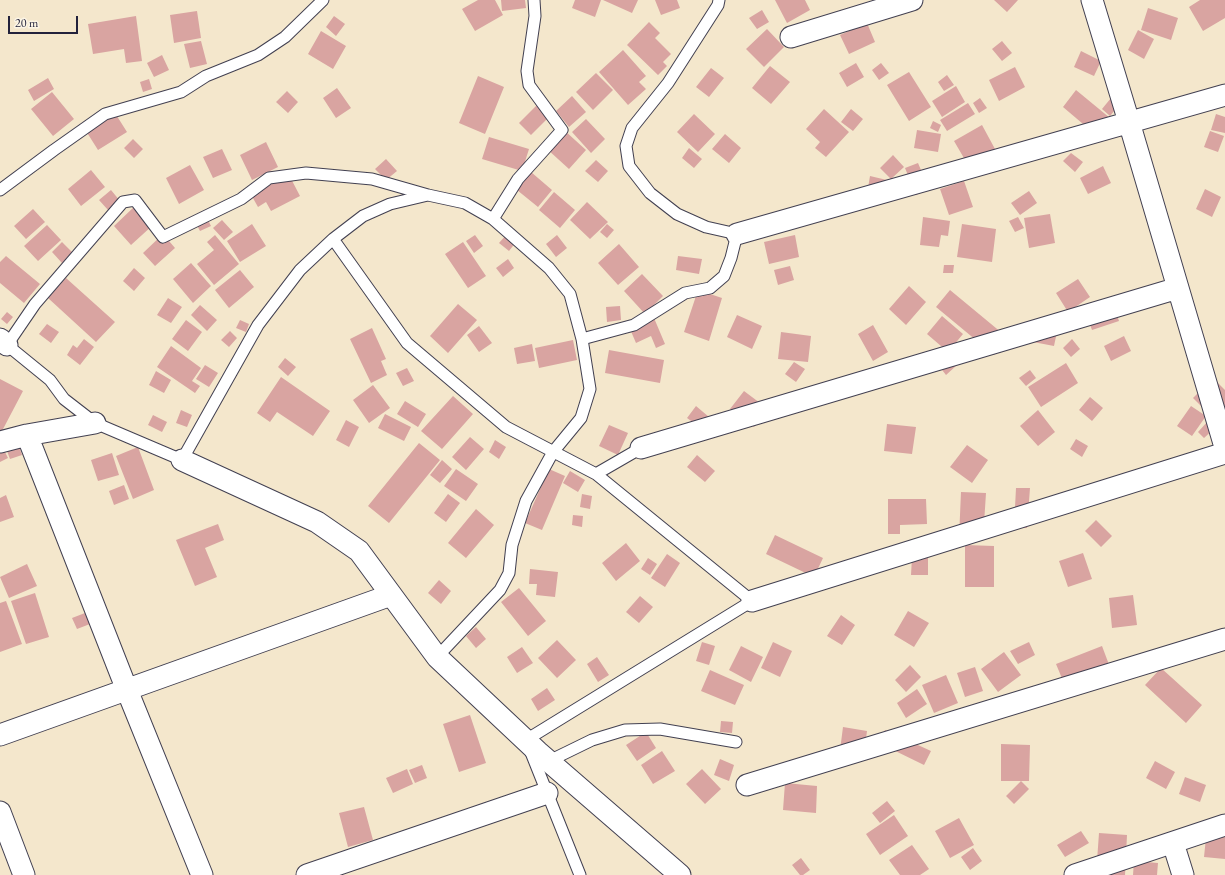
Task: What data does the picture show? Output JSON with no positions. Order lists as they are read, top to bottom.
{
  "scale_bar": "20 m"
}
